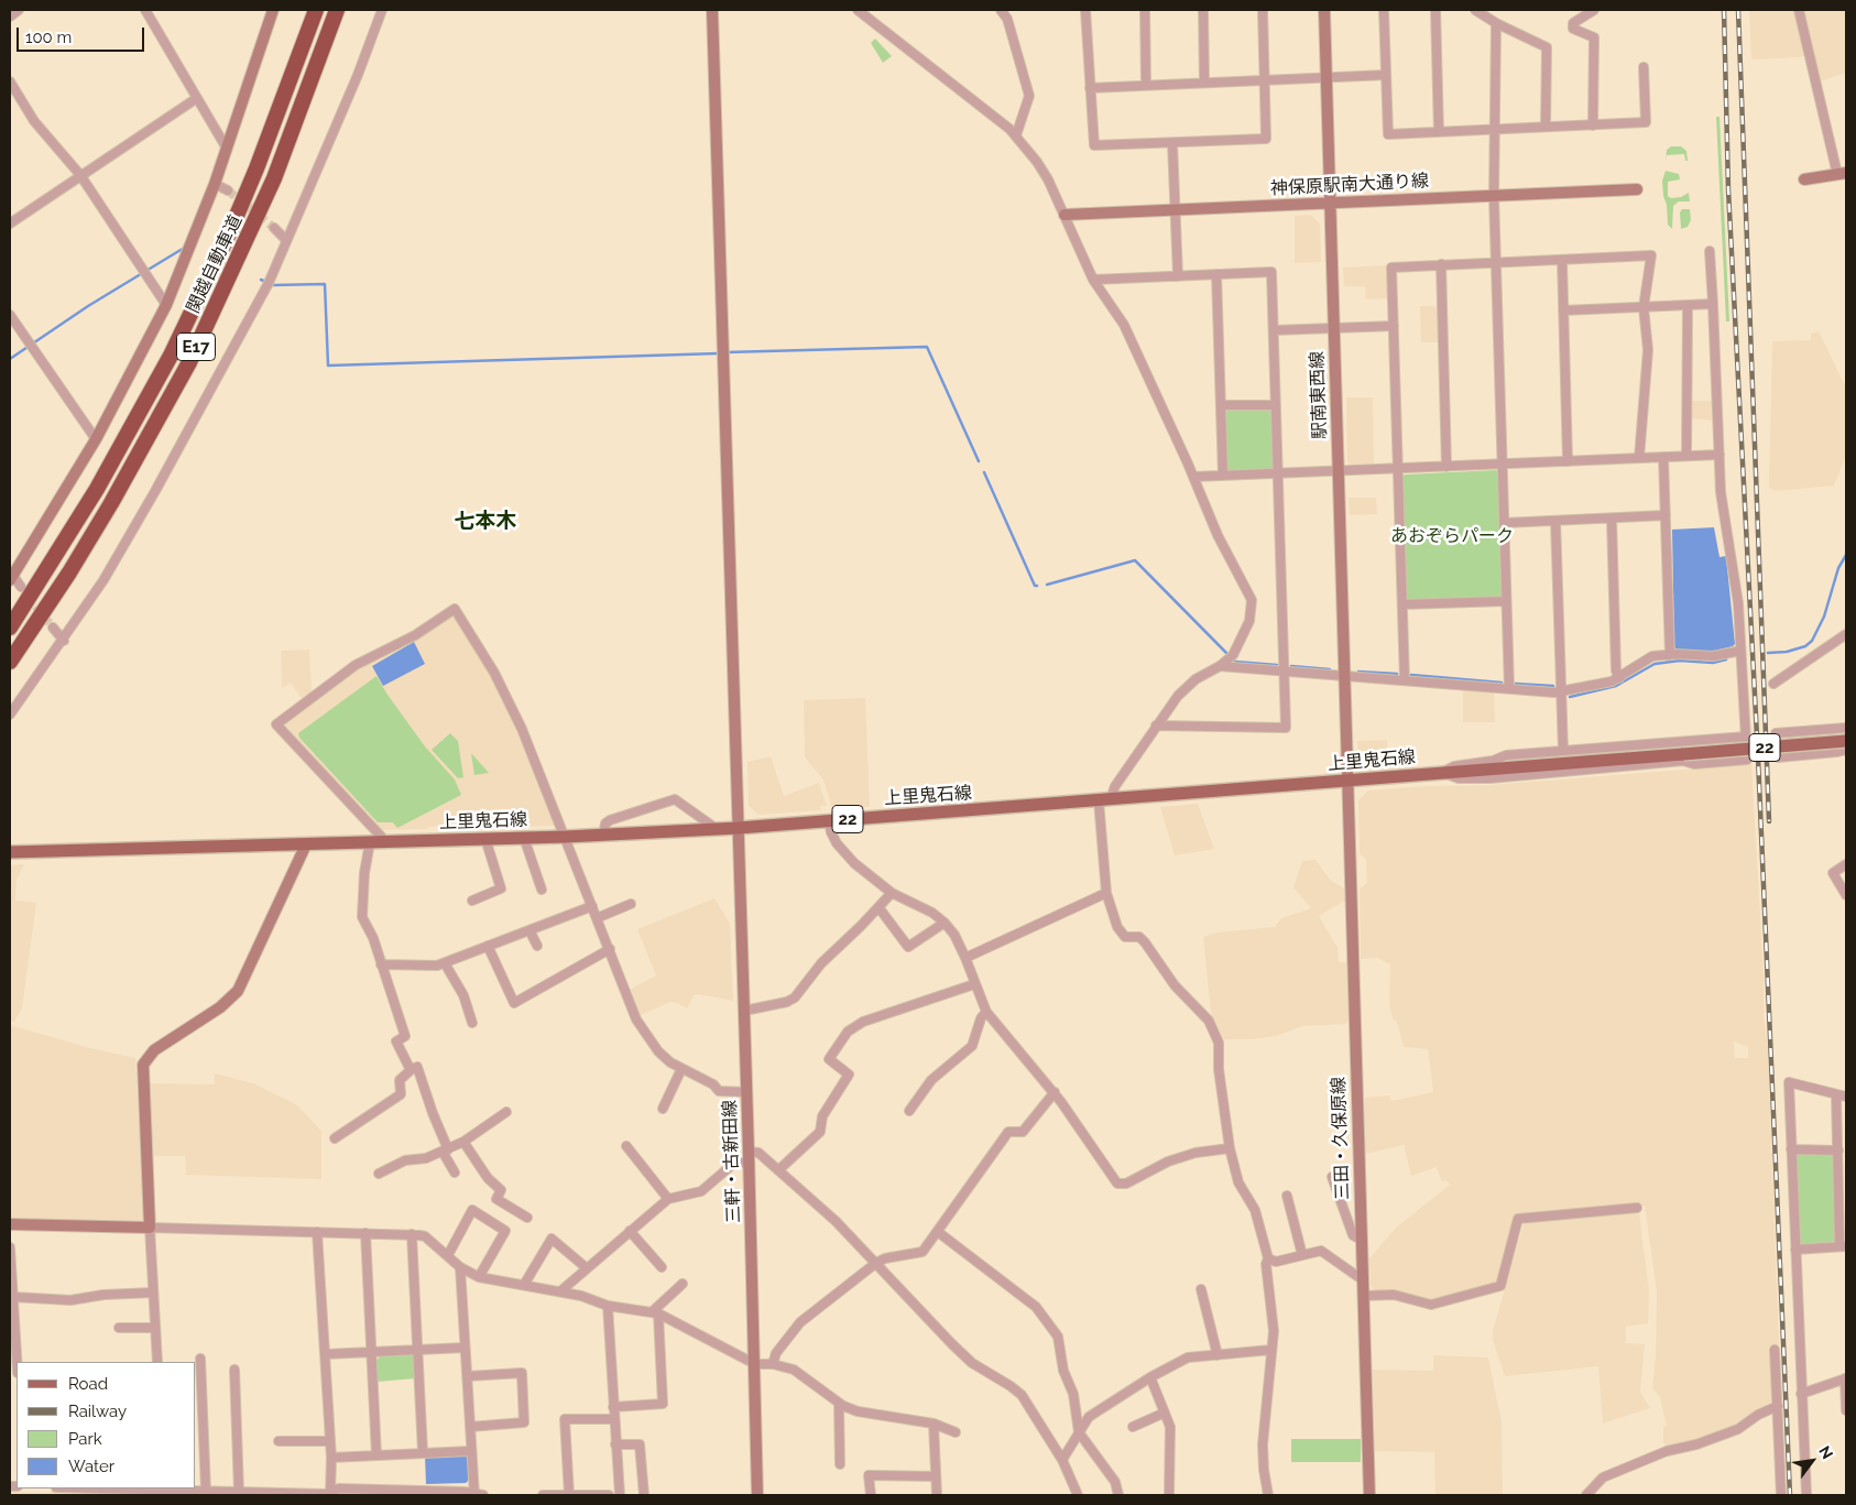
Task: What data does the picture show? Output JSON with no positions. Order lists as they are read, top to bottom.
{
  "streets": {
    "highway": ["関越自動車道", "E17"],
    "main road": ["22", "上里鬼石線"],
    "street": [
      "神保原駅南大通り線",
      "駅南東西線",
      "三田・久保原線",
      "三軒・古新田線"
    ]
  },
  "crossings": [
    ["神保原駅南大通り線", "駅南東西線"],
    ["駅南東西線", "上里鬼石線"],
    ["駅南東西線", "三田・久保原線"],
    ["上里鬼石線", "三田・久保原線"],
    ["上里鬼石線", "三軒・古新田線"]
  ],
  "districts": ["七本木"],
  "parks": ["あおぞらパーク"],
  "legend": [
    "Road",
    "Railway",
    "Park",
    "Water"
  ],
  "scale_bar": "100 m",
  "north": "top right"
}
